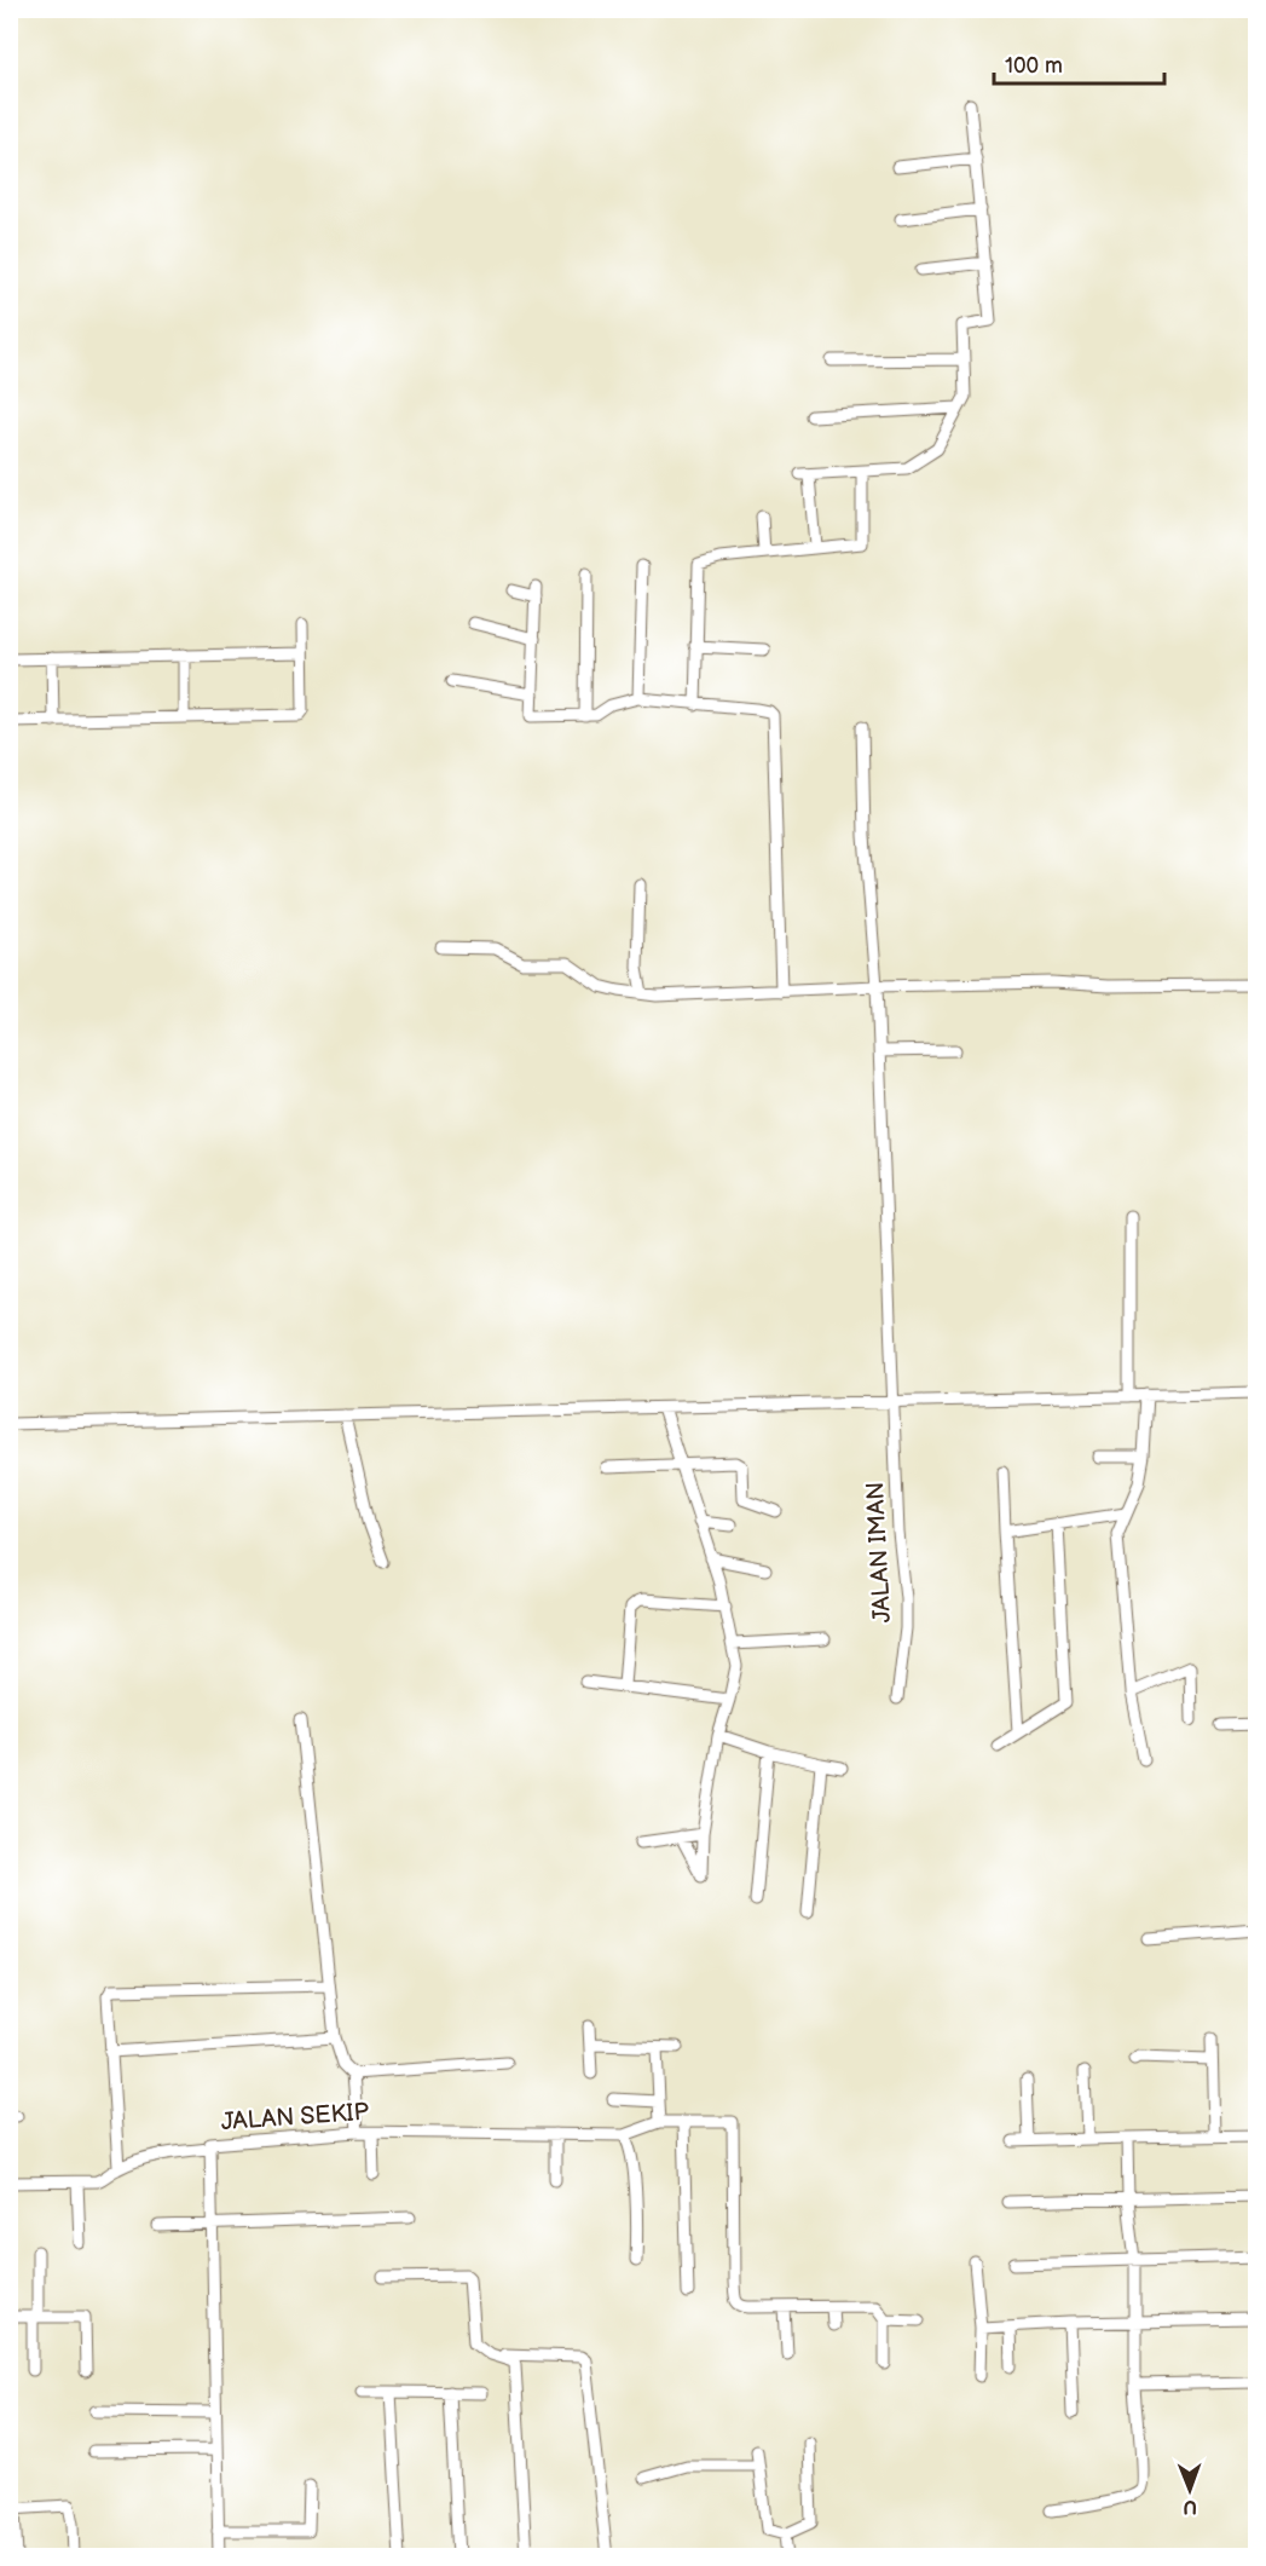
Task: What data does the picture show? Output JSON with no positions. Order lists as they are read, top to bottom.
{
  "streets": {
    "street": ["JALAN IMAN", "JALAN SEKIP"]
  },
  "scale_bar": "100 m",
  "north": "bottom"
}
